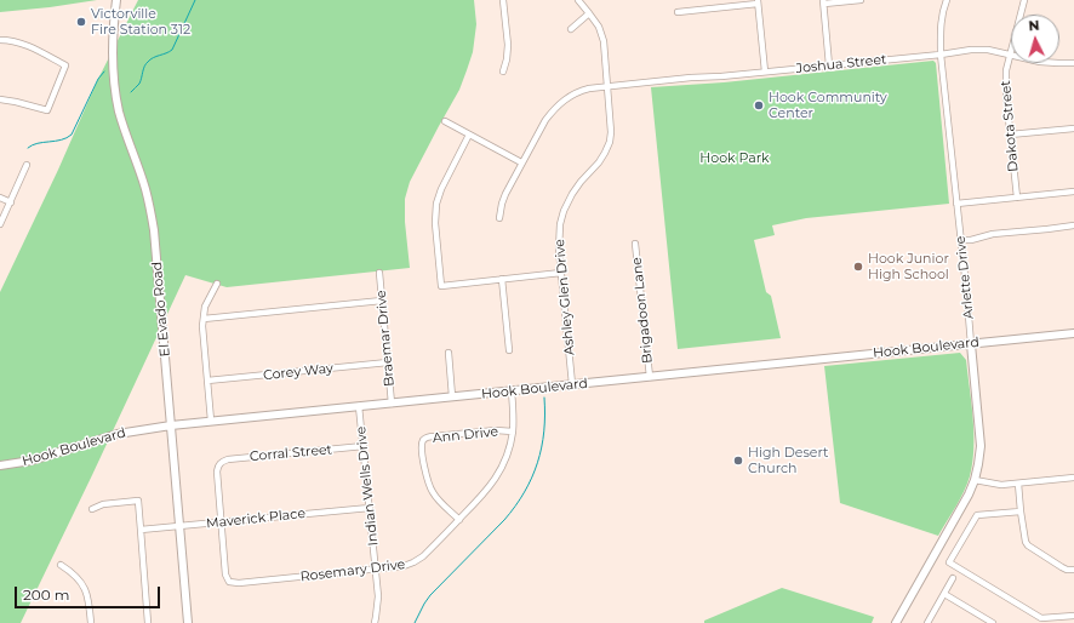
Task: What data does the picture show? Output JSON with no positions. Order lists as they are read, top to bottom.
{
  "streets": {
    "main road": ["Arlette Drive", "El Evado Road", "Hook Boulevard"],
    "street": [
      "Joshua Street",
      "Dakota Street",
      "Ashley Glen Drive",
      "Brigadoon Lane",
      "Braemar Drive",
      "Corey Way",
      "Ann Drive",
      "Corral Street",
      "Indian Wells Drive",
      "Maverick Place",
      "Rosemary Drive"
    ]
  },
  "crossings": [
    ["Joshua Street", "Dakota Street"],
    ["Joshua Street", "Arlette Drive"],
    ["Joshua Street", "Ashley Glen Drive"],
    ["Arlette Drive", "Hook Boulevard"],
    ["Ashley Glen Drive", "Hook Boulevard"],
    ["El Evado Road", "Hook Boulevard"],
    ["El Evado Road", "Maverick Place"],
    ["Brigadoon Lane", "Hook Boulevard"],
    ["Braemar Drive", "Hook Boulevard"],
    ["Braemar Drive", "Corey Way"],
    ["Hook Boulevard", "Indian Wells Drive"],
    ["Hook Boulevard", "Rosemary Drive"],
    ["Ann Drive", "Rosemary Drive"],
    ["Corral Street", "Indian Wells Drive"],
    ["Corral Street", "Maverick Place"],
    ["Corral Street", "Rosemary Drive"],
    ["Indian Wells Drive", "Maverick Place"],
    ["Indian Wells Drive", "Rosemary Drive"],
    ["Maverick Place", "Rosemary Drive"]
  ],
  "parks": ["Hook Park"],
  "places": [
    "Victorville Fire Station 312",
    "Hook Community Center",
    "Hook Junior High School",
    "High Desert Church"
  ],
  "scale_bar": "200 m",
  "north": "top"
}
